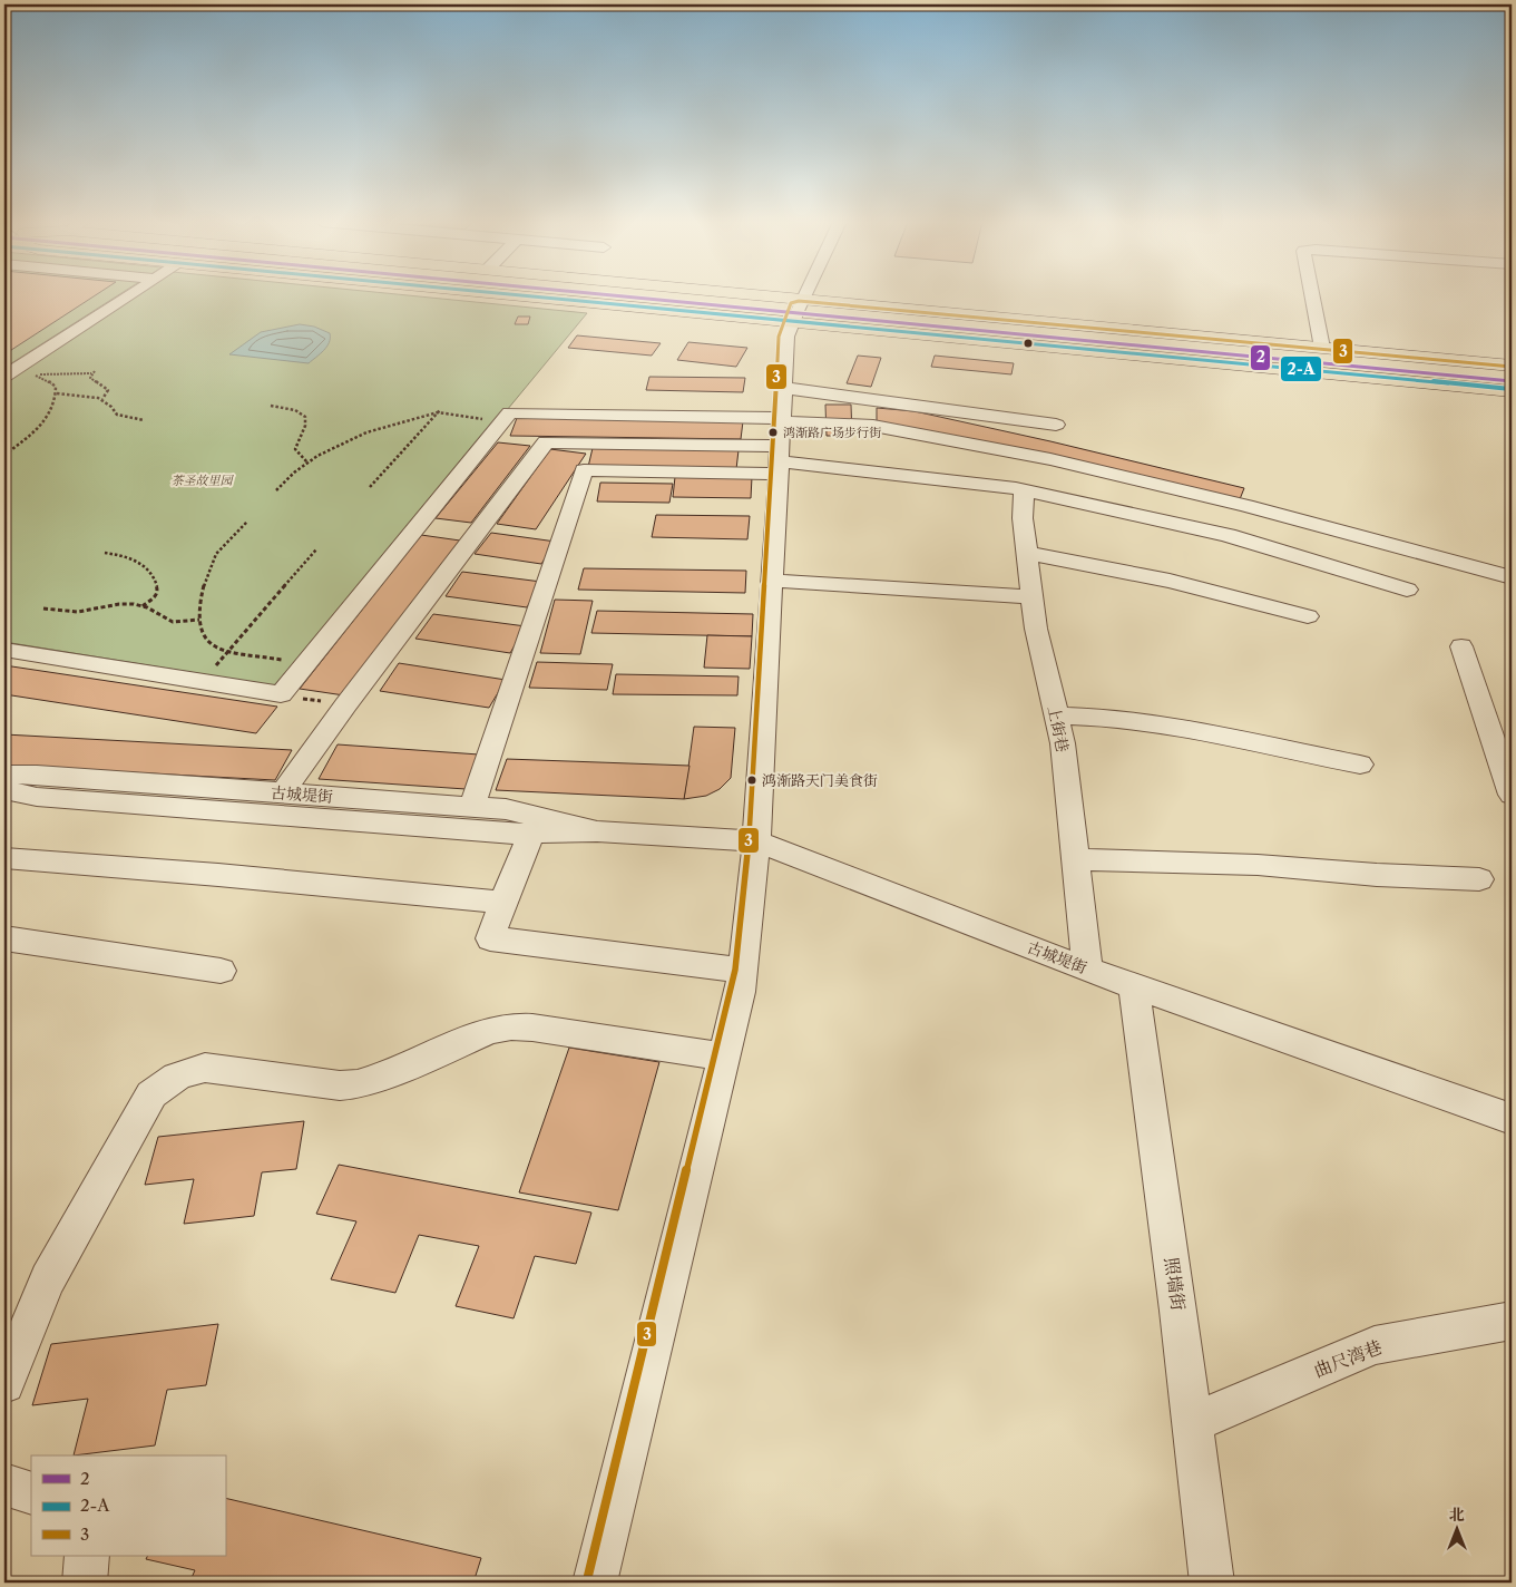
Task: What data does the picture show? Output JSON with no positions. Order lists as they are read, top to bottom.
{
  "streets": {
    "street": [
      "上街巷",
      "古城堤街",
      "照墙街",
      "曲尺湾巷"
    ]
  },
  "crossings": [
    ["上街巷", "古城堤街"],
    ["古城堤街", "照墙街"],
    ["照墙街", "曲尺湾巷"]
  ],
  "parks": ["茶圣故里园"],
  "places": ["鸿渐路广场步行街", "鸿渐路天门美食街"],
  "lines": ["transit line 2", "transit line 2-A", "transit line 3"],
  "legend": ["2", "2-A", "3"],
  "north": "top"
}
